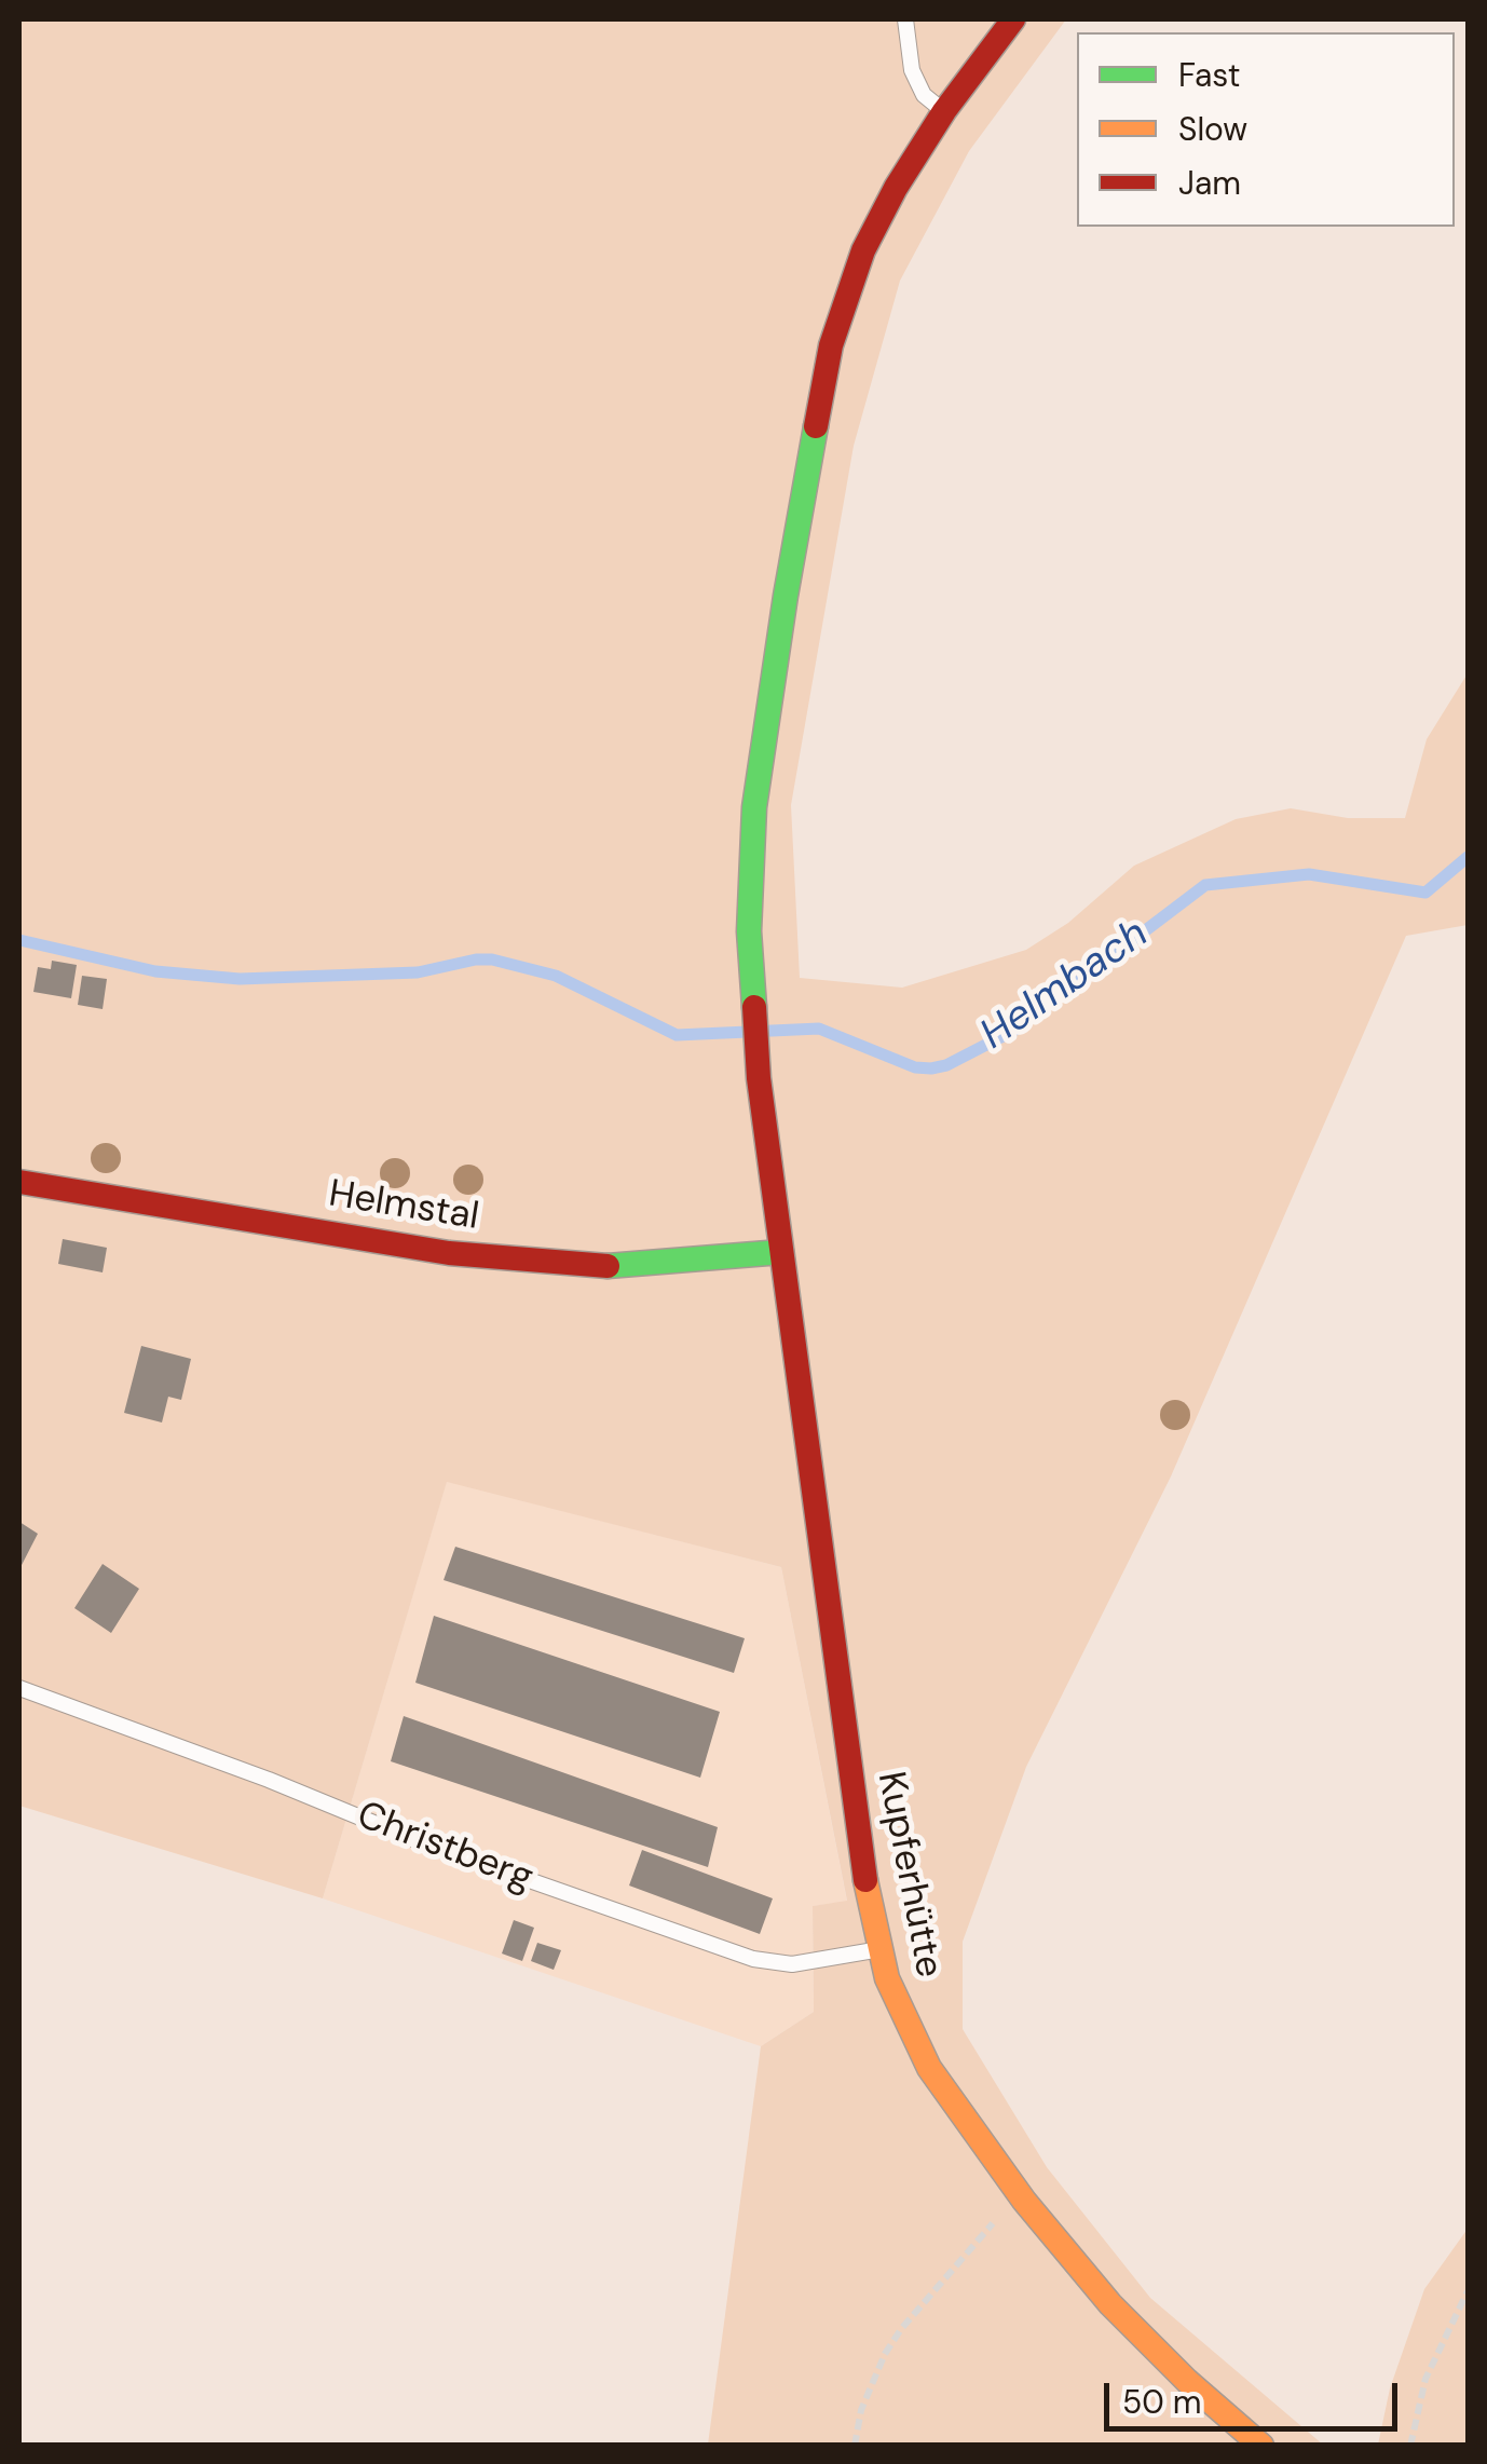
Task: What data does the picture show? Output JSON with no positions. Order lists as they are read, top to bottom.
{
  "streets": {
    "main road": ["Helmstal", "Kupferhütte"],
    "lane": ["Christberg"]
  },
  "crossings": [
    ["Helmstal", "Kupferhütte"],
    ["Christberg", "Kupferhütte"]
  ],
  "water": ["Helmbach"],
  "legend": ["Fast", "Slow", "Jam"],
  "scale_bar": "50 m"
}
